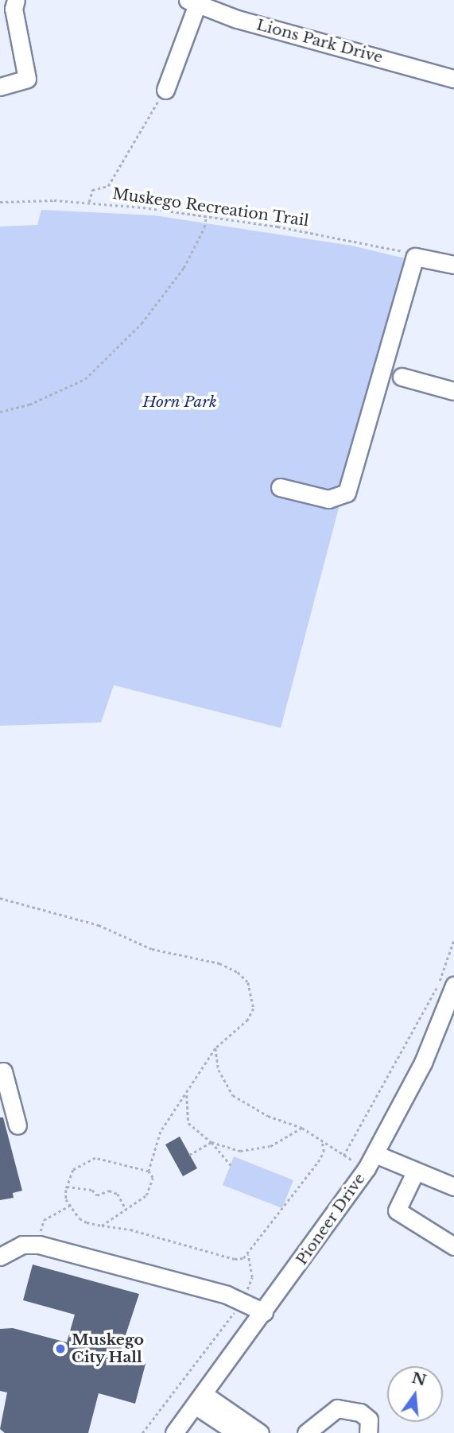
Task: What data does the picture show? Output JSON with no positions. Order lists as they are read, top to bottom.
{
  "streets": {
    "street": ["Lions Park Drive", "Pioneer Drive"],
    "path": ["Muskego Recreation Trail"]
  },
  "parks": ["Horn Park"],
  "places": ["Muskego City Hall"],
  "north": "top"
}
